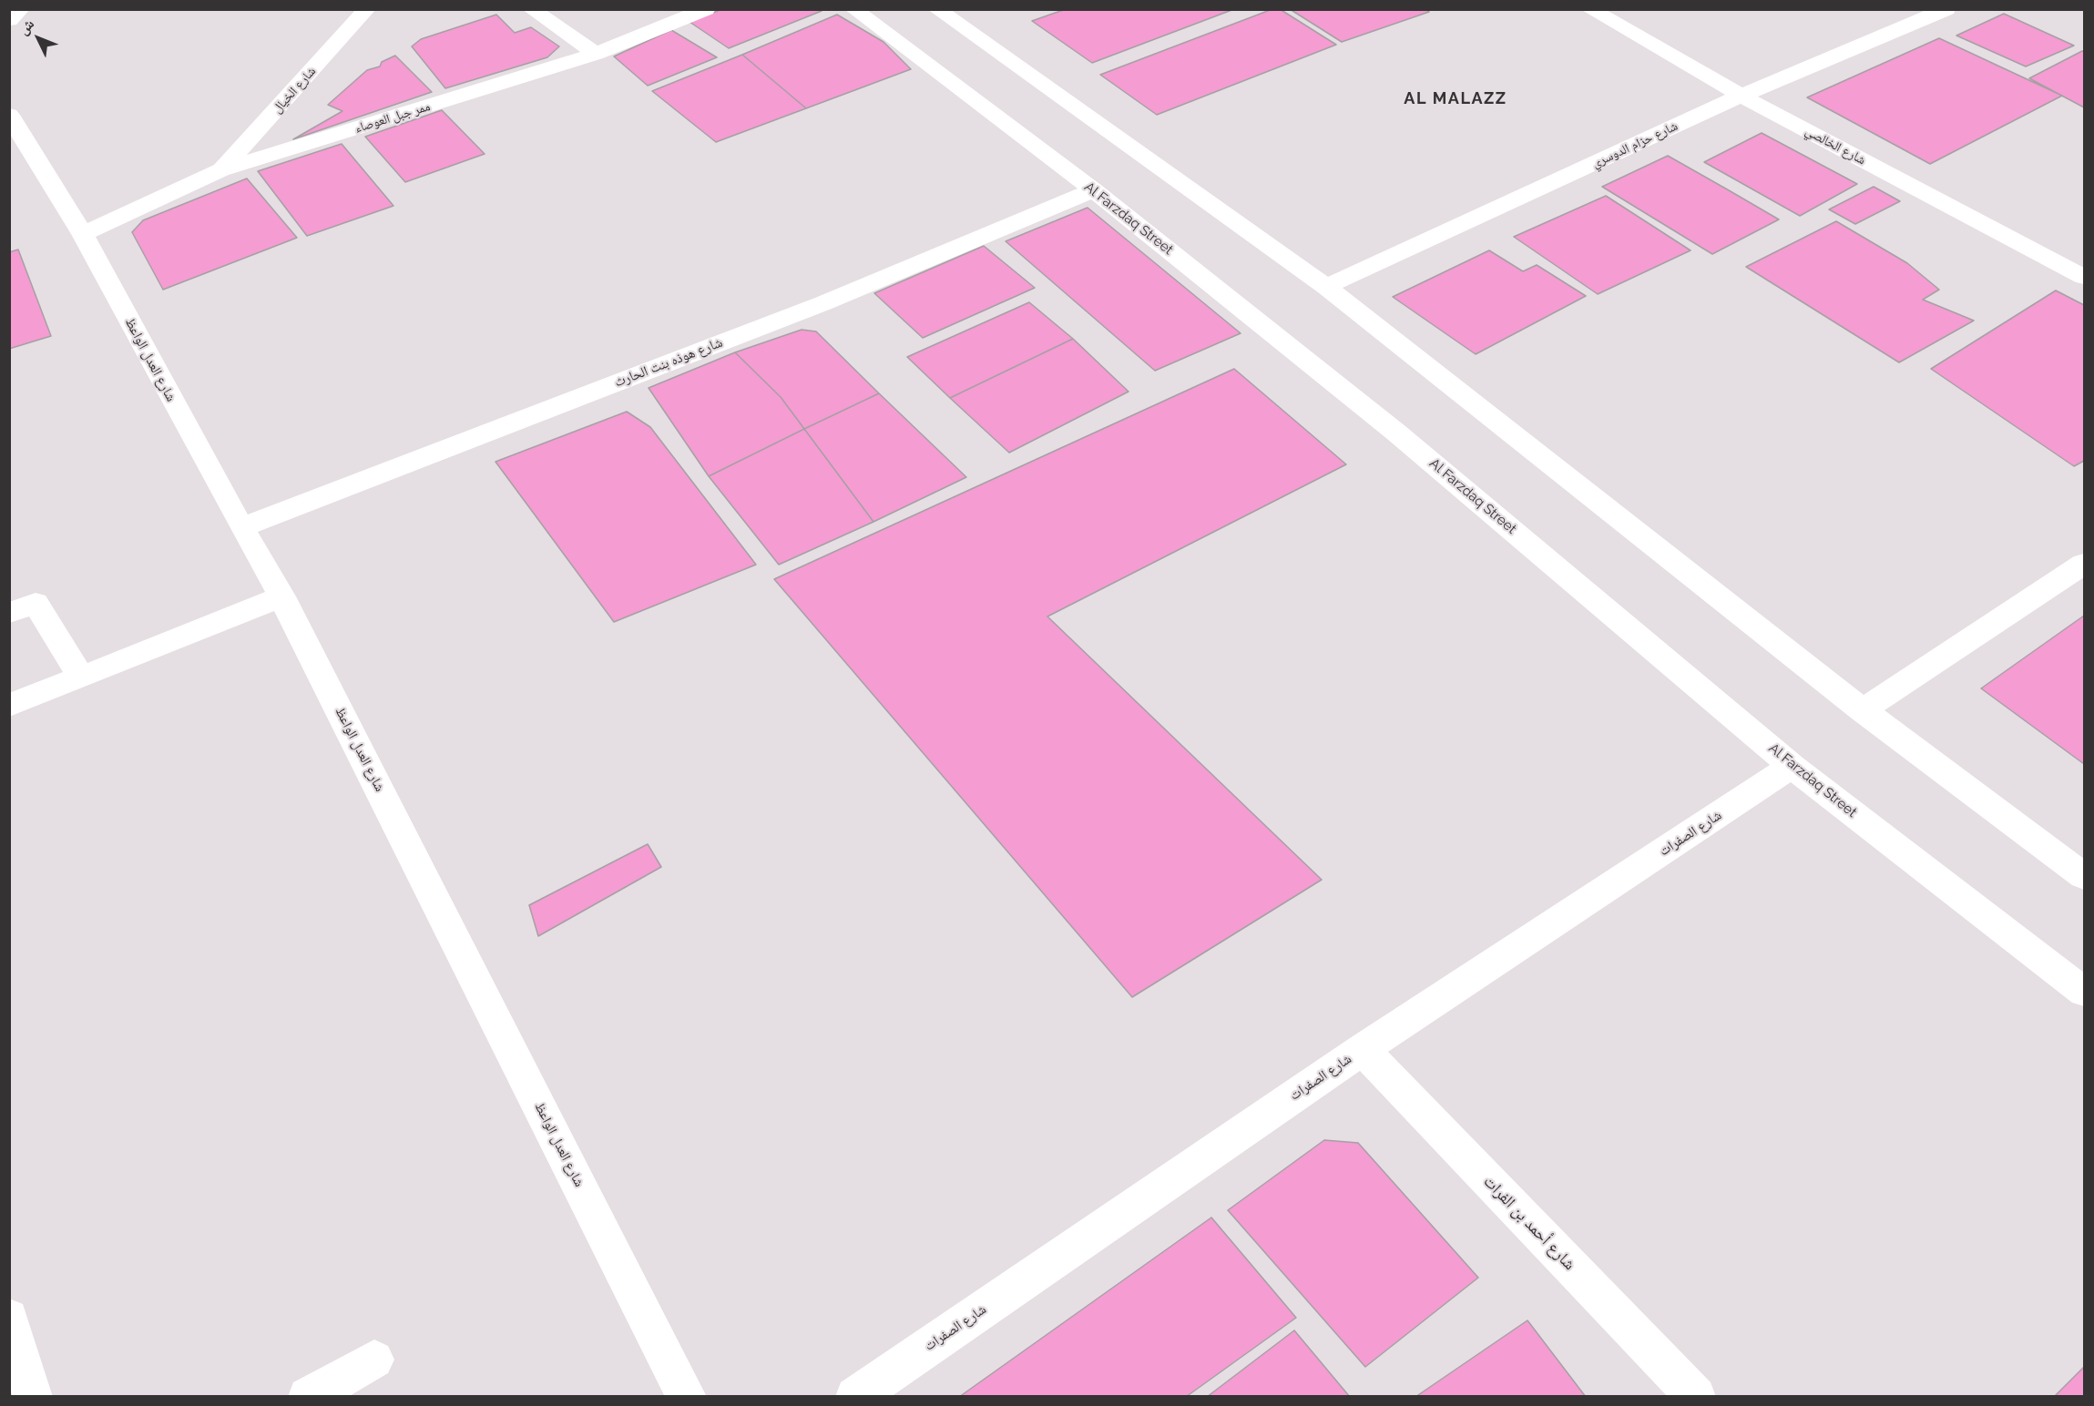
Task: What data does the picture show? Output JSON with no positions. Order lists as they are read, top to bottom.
{
  "streets": {
    "street": [
      "شارع الخيال",
      "ممر جبل العوصاء",
      "شارع حزام الدوسري",
      "شارع الخالصي",
      "Al Farzdaq Street",
      "شارع العدل الواعظ",
      "شارع هوذه بنت الحارث",
      "شارع الصفرات",
      "شارع أحمد بن الفرات"
    ]
  },
  "crossings": [
    ["شارع الخيال", "ممر جبل العوصاء"],
    ["ممر جبل العوصاء", "شارع العدل الواعظ"],
    ["شارع حزام الدوسري", "شارع الخالصي"],
    ["Al Farzdaq Street", "شارع هوذه بنت الحارث"],
    ["Al Farzdaq Street", "شارع الصفرات"],
    ["شارع العدل الواعظ", "شارع هوذه بنت الحارث"],
    ["شارع الصفرات", "شارع أحمد بن الفرات"]
  ],
  "districts": ["AL MALAZZ"],
  "north": "top left"
}
